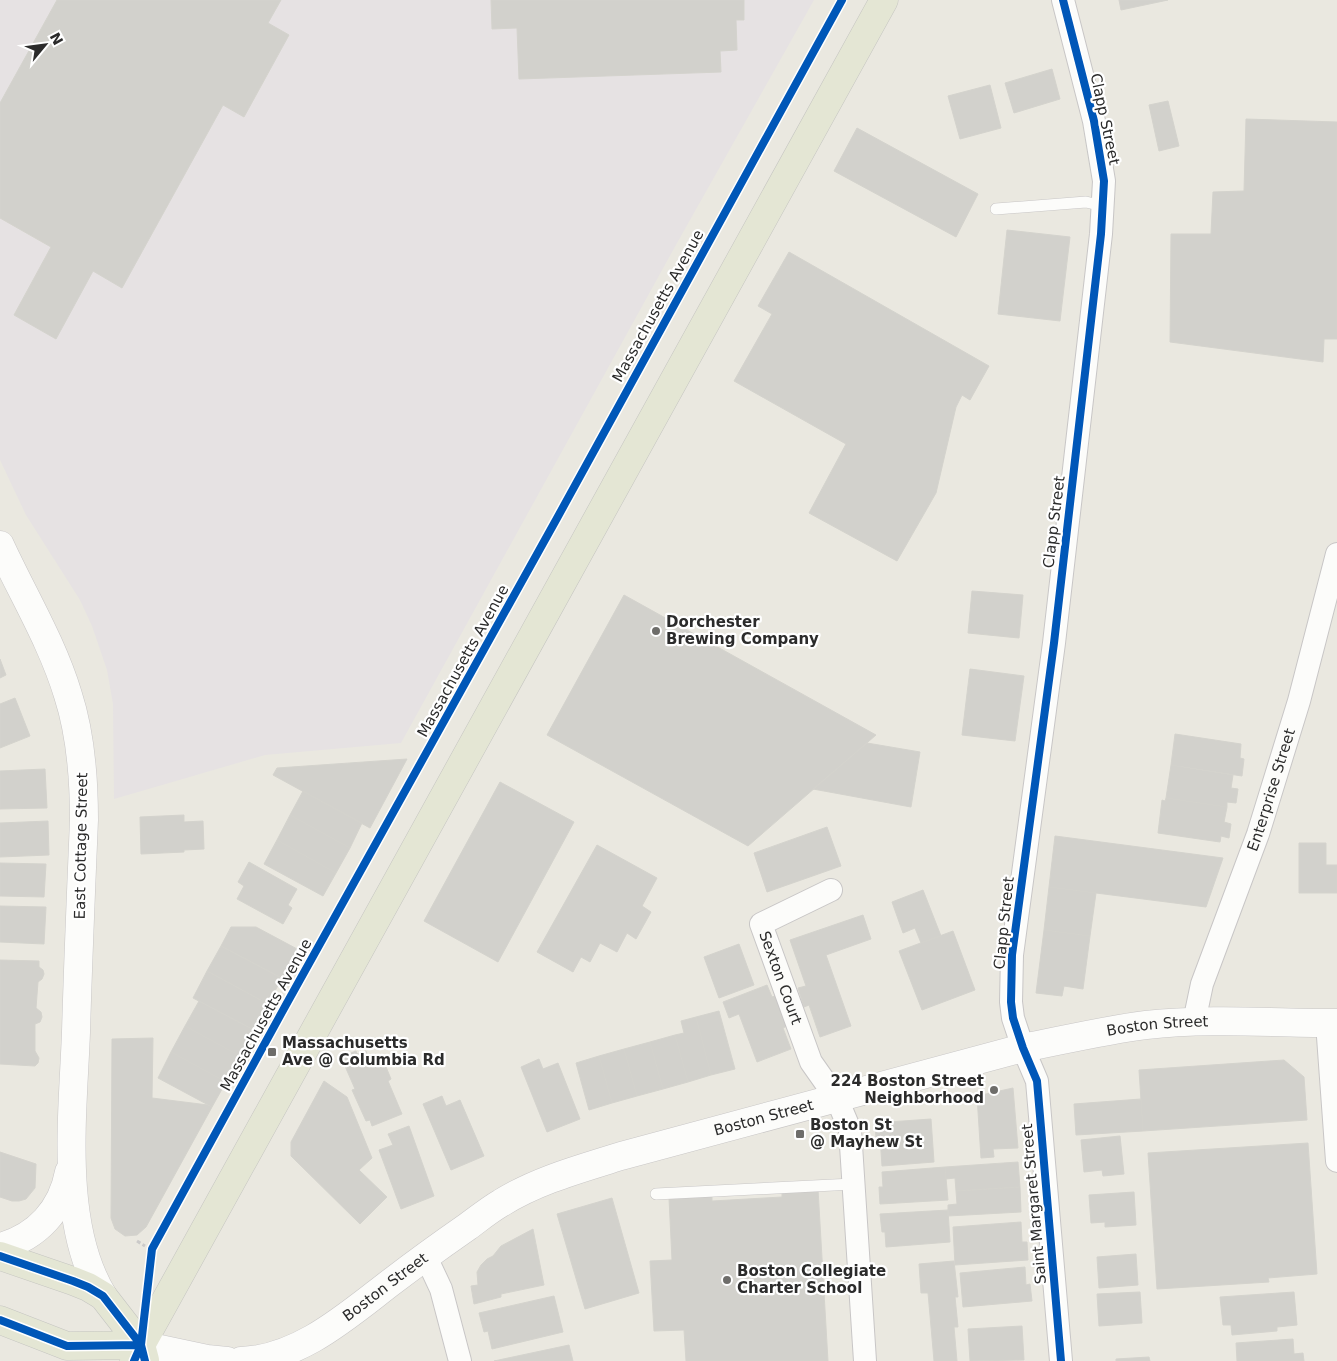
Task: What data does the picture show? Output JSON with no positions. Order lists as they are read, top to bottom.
{
  "streets": {
    "main road": ["East Cottage Street", "Boston Street"],
    "street": [
      "Clapp Street",
      "Enterprise Street",
      "Sexton Court",
      "Saint Margaret Street"
    ],
    "cycle path": ["Massachusetts Avenue"]
  },
  "crossings": [
    ["Clapp Street", "Boston Street"],
    ["Clapp Street", "Saint Margaret Street"],
    ["Enterprise Street", "Boston Street"],
    ["Sexton Court", "Boston Street"],
    ["Boston Street", "Saint Margaret Street"]
  ],
  "places": {
    "other": ["Dorchester Brewing Company", "224 Boston Street Neighborhood", "Boston Collegiate Charter School"],
    "transit": ["Massachusetts Ave @ Columbia Rd", "Boston St @ Mayhew St"]
  },
  "north": "top right"
}
